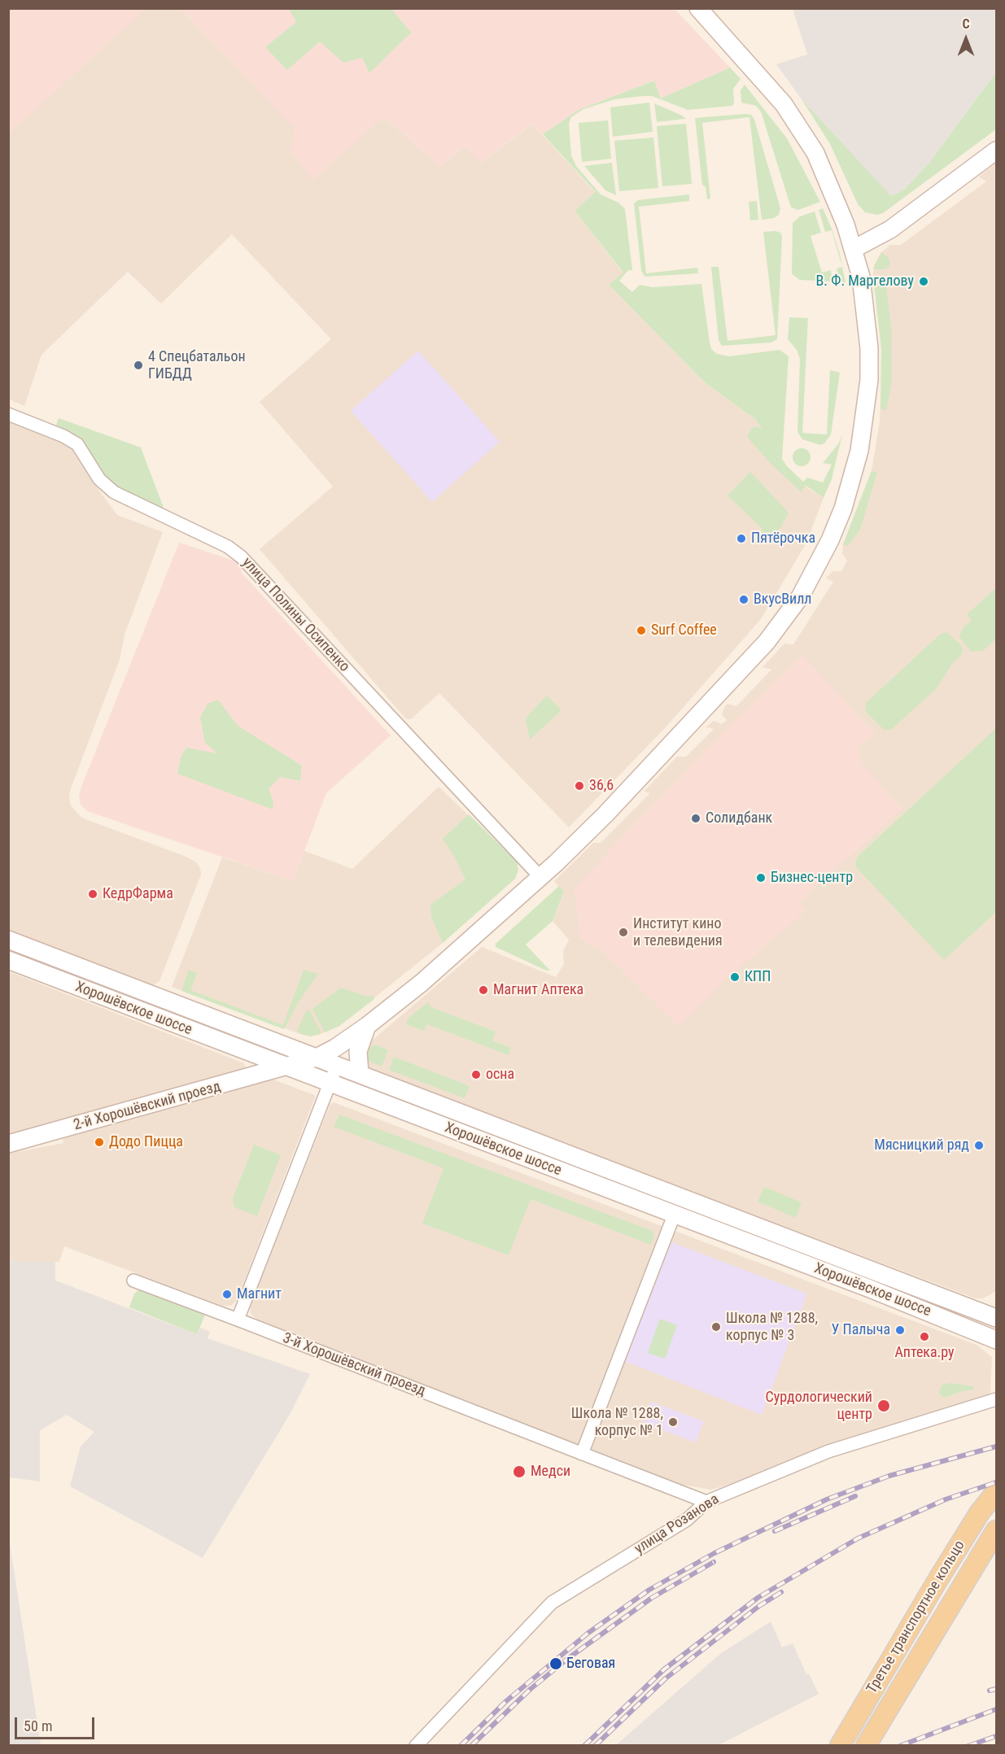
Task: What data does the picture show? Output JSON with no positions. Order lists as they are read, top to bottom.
{
  "streets": {
    "main road": ["Хорошёвское шоссе", "2-й Хорошёвский проезд", "Третье транспортное кольцо"],
    "street": ["улица Полины Осипенко", "3-й Хорошёвский проезд", "улица Розанова"]
  },
  "crossings": [
    ["улица Полины Осипенко", "2-й Хорошёвский проезд"],
    ["Хорошёвское шоссе", "2-й Хорошёвский проезд"],
    ["3-й Хорошёвский проезд", "улица Розанова"]
  ],
  "places": [
    "В. Ф. Маргелову",
    "4 Спецбатальон ГИБДД",
    "Пятёрочка",
    "ВкусВилл",
    "Surf Coffee",
    "36,6",
    "Солидбанк",
    "Бизнес-центр",
    "КедрФарма",
    "Институт кино и телевидения",
    "КПП",
    "Магнит Аптека",
    "осна",
    "Додо Пицца",
    "Мясницкий ряд",
    "Магнит",
    "Школа № 1288, корпус № 3",
    "У Палыча",
    "Аптека.ру",
    "Сурдологический центр",
    "Школа № 1288, корпус № 1",
    "Медси",
    "Беговая"
  ],
  "scale_bar": "50 m",
  "north": "top"
}
